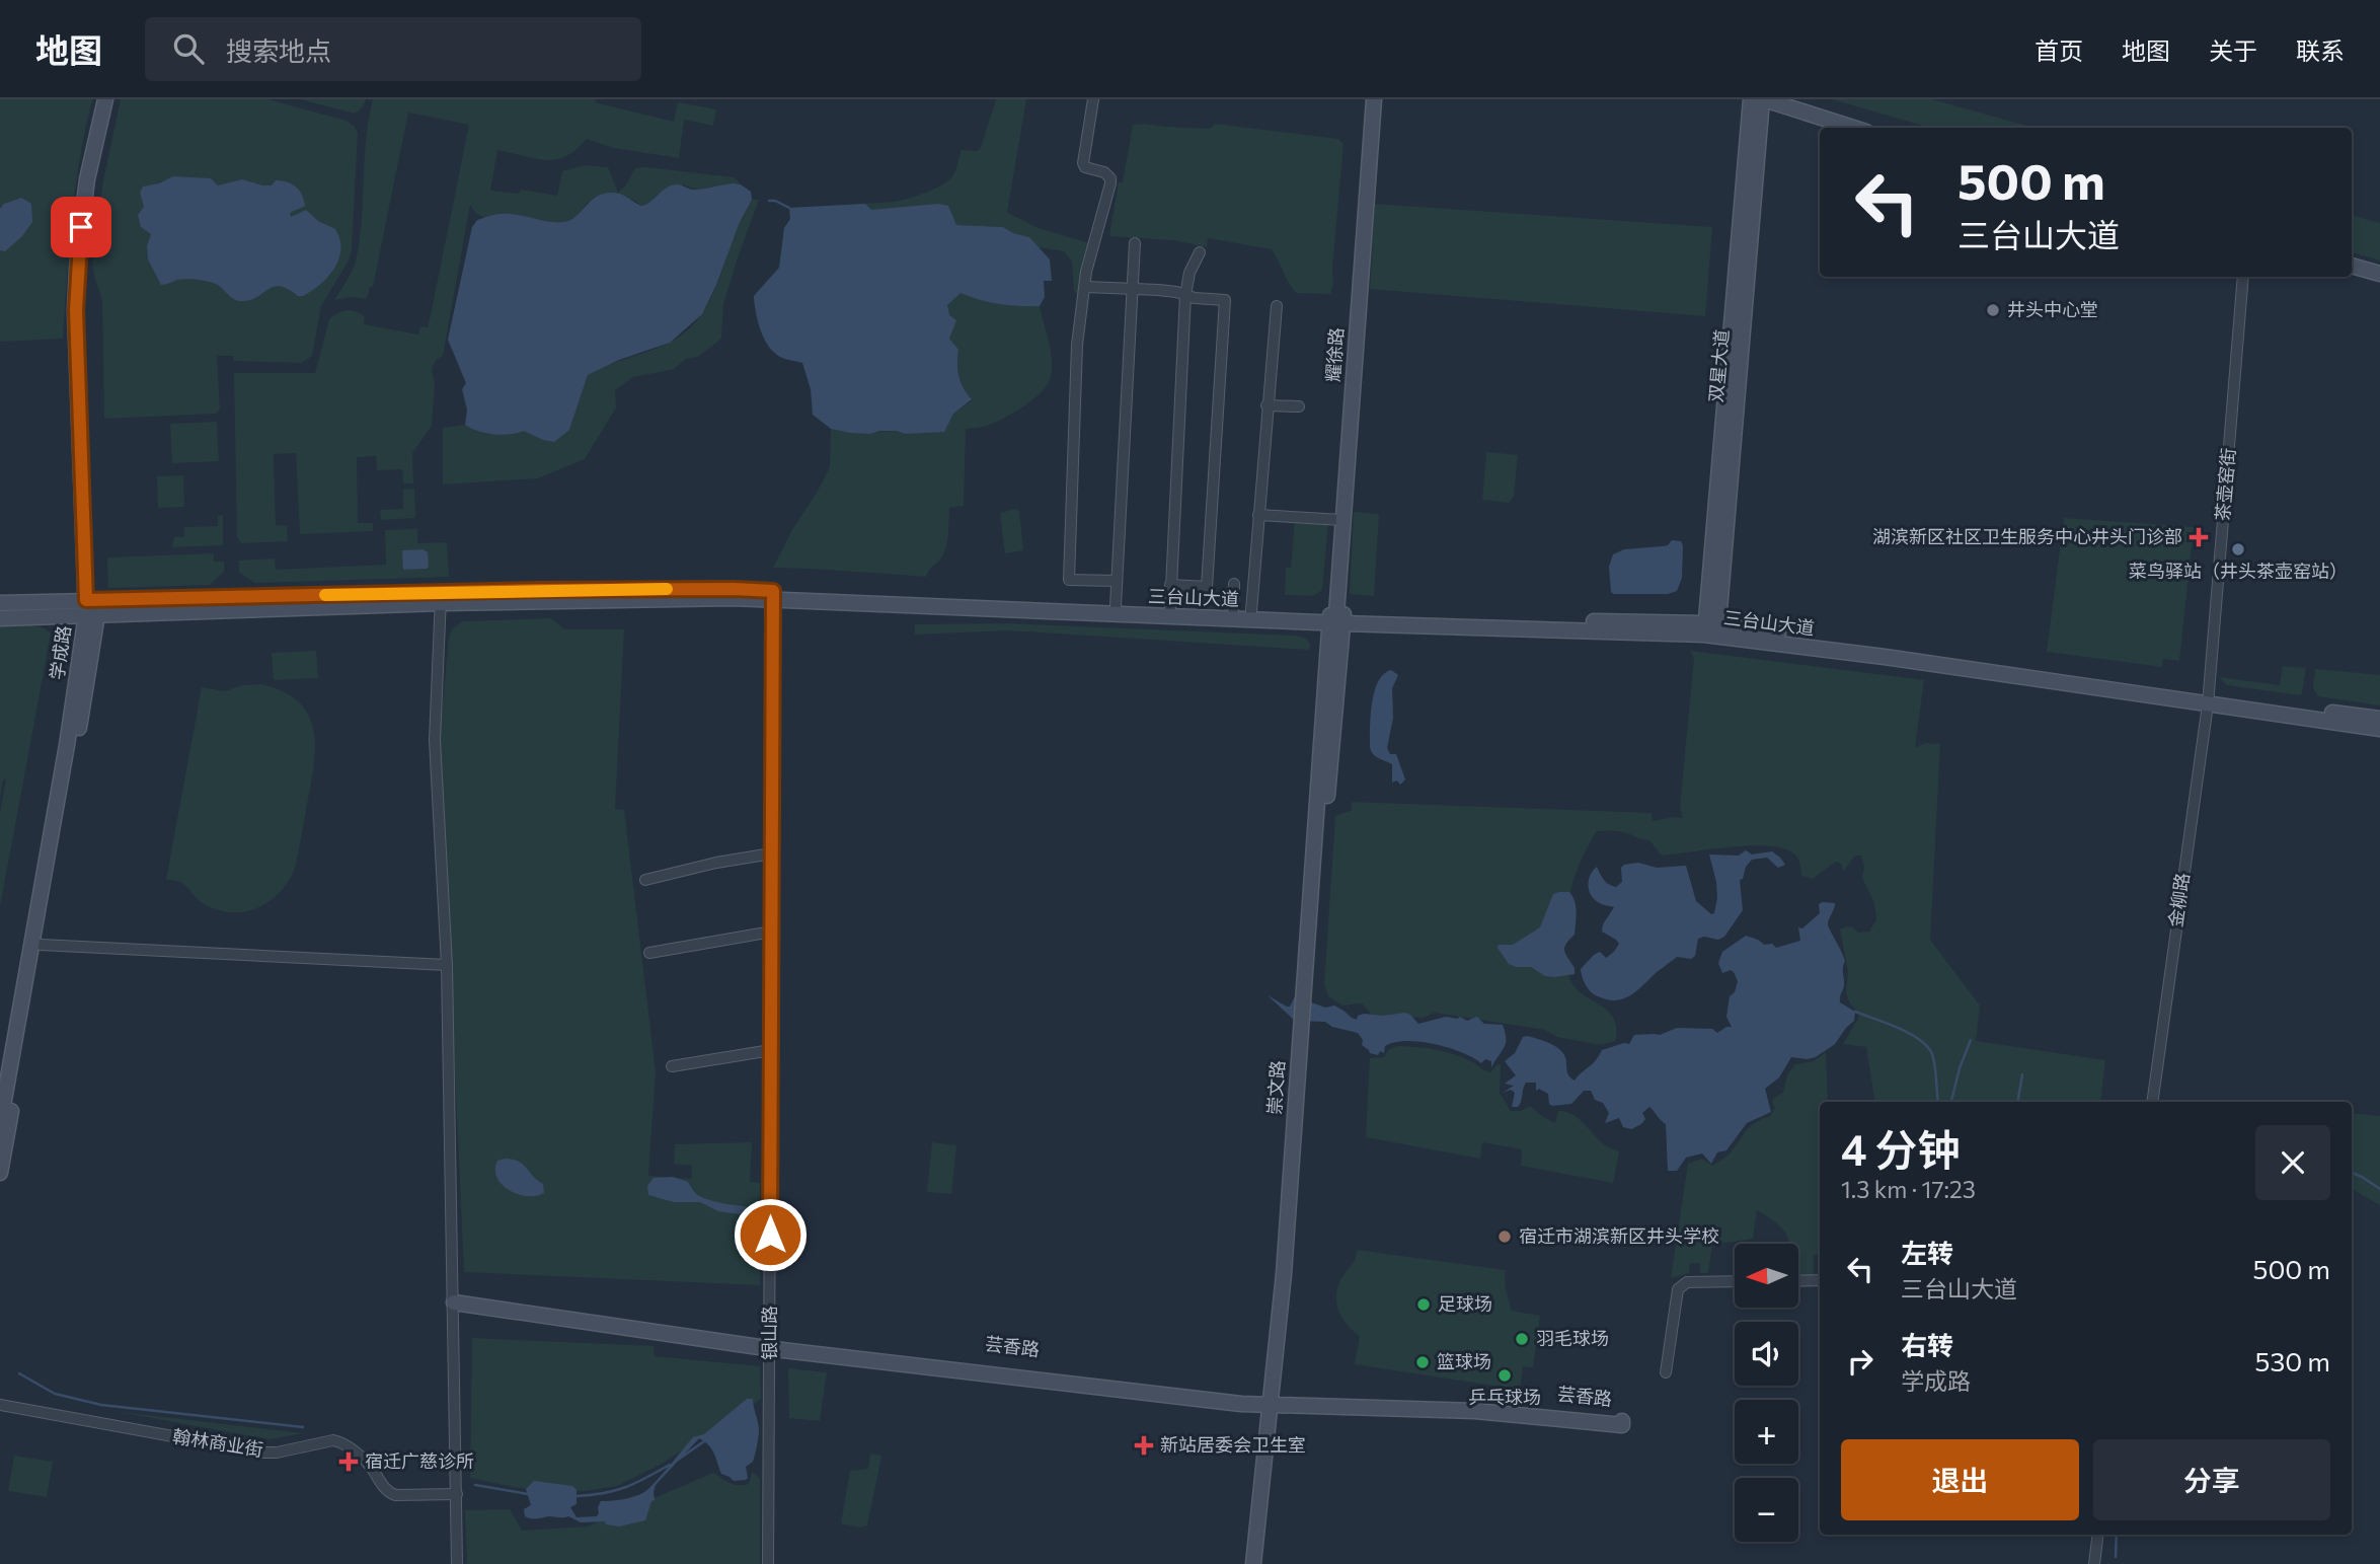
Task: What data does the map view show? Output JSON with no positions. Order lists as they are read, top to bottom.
{
  "streets": {
    "street": [
      "耀徐路",
      "双星大道",
      "茶壶窑街",
      "三台山大道",
      "学成路",
      "金柳路",
      "崇文路",
      "银山路",
      "芸香路",
      "翰林商业街"
    ]
  },
  "crossings": [
    ["耀徐路", "三台山大道"],
    ["耀徐路", "崇文路"],
    ["双星大道", "三台山大道"],
    ["茶壶窑街", "三台山大道"],
    ["茶壶窑街", "金柳路"],
    ["三台山大道", "学成路"],
    ["三台山大道", "金柳路"],
    ["三台山大道", "崇文路"],
    ["三台山大道", "银山路"],
    ["崇文路", "芸香路"],
    ["银山路", "芸香路"]
  ],
  "places": {
    "other": [
      "井头中心堂",
      "菜鸟驿站（井头茶壶窑站）",
      "宿迁市湖滨新区井头学校",
      "足球场",
      "羽毛球场",
      "篮球场",
      "乒乓球场"
    ],
    "health": ["湖滨新区社区卫生服务中心井头门诊部", "新站居委会卫生室", "宿迁广慈诊所"]
  },
  "north": "left",
  "page": {
    "header": "地图",
    "search": "搜索地点",
    "nav": [
      "首页",
      "地图",
      "关于",
      "联系"
    ],
    "turn": ["500 m", "三台山大道"],
    "heading": ["4 分钟", "1.3 km · 17:23"],
    "list": [
      {
        "name": "左转",
        "note": "三台山大道",
        "value": "500 m"
      },
      {
        "name": "右转",
        "note": "学成路",
        "value": "530 m"
      }
    ],
    "map_buttons": ["+", "−"],
    "buttons": ["退出", "分享"]
  }
}
